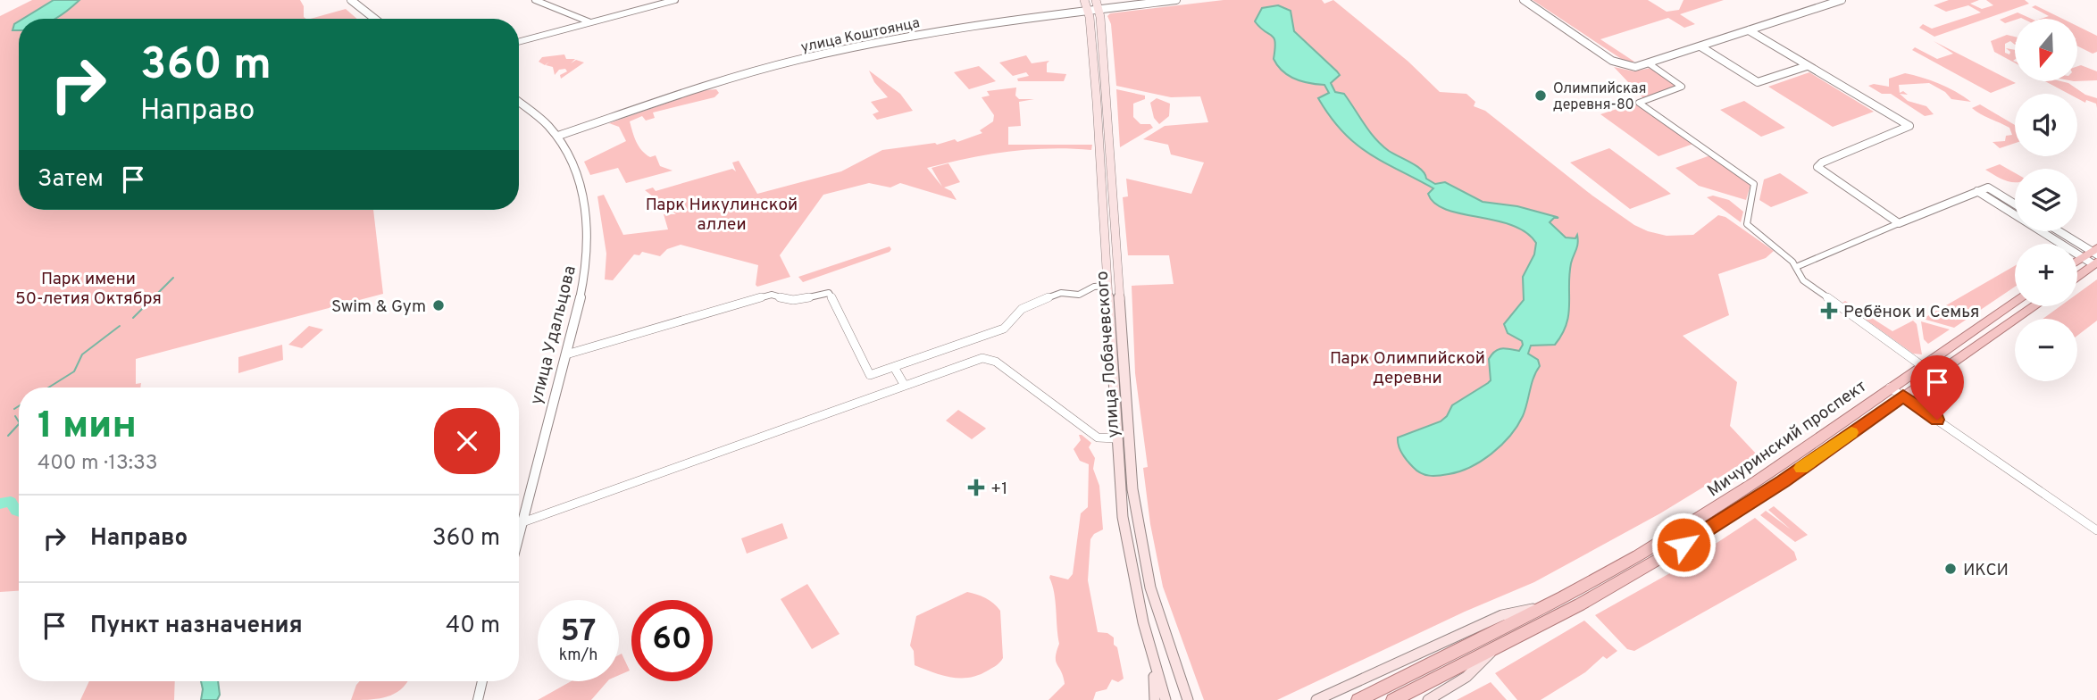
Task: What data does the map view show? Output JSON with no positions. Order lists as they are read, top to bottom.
{
  "streets": {
    "main road": ["улица Лобачевского", "Мичуринский проспект"],
    "street": ["улица Коштоянца", "улица Удальцова"]
  },
  "crossings": [
    ["улица Коштоянца", "улица Удальцова"],
    ["улица Коштоянца", "улица Лобачевского"]
  ],
  "parks": ["Парк Никулинской аллеи", "Парк имени 50-летия Октября", "Парк Олимпийской деревни"],
  "places": {
    "other": ["Олимпийская деревня-80", "Swim & Gym", "ИКСИ"],
    "health": ["Ребёнок и Семья", "+1"]
  },
  "north": "bottom",
  "page": {
    "map_buttons": ["+", "−"],
    "turn": ["360 m", "Направо"],
    "then": "Затем",
    "heading": ["1 мин", "400 m · 13:33"],
    "list": [
      {
        "name": "Направо",
        "value": "360 m"
      },
      {
        "name": "Пункт назначения",
        "value": "40 m"
      }
    ],
    "speed": "57 km/h",
    "limit": "60"
  }
}
